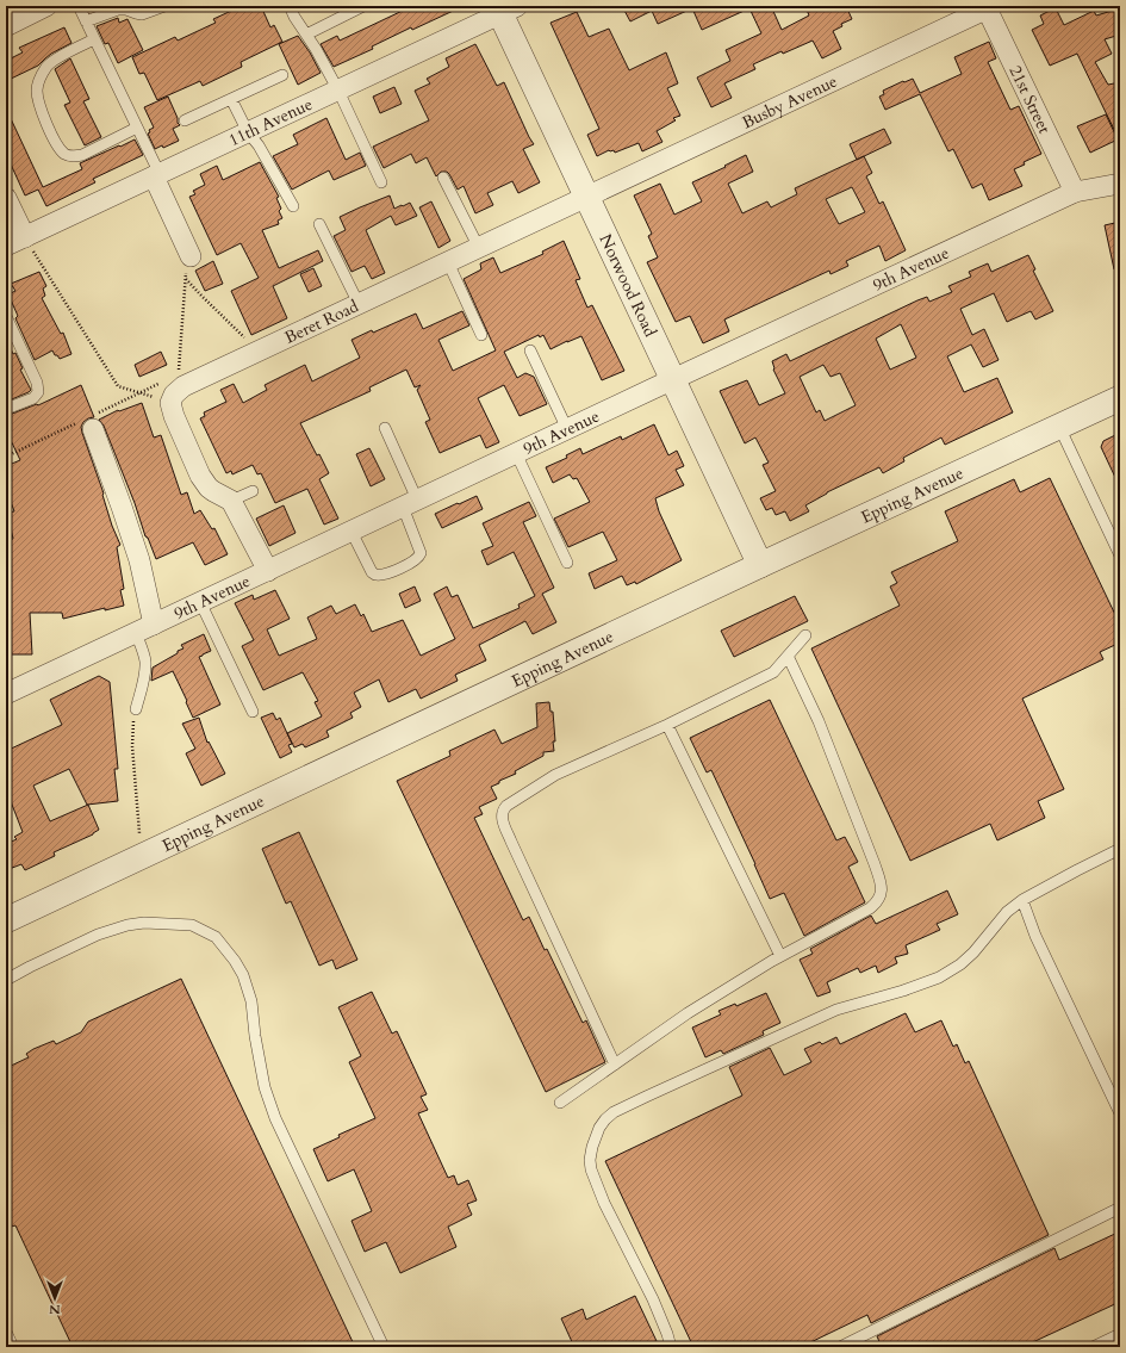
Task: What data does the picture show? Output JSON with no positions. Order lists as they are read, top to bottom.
{
  "streets": {
    "street": [
      "21st Street",
      "Busby Avenue",
      "11th Avenue",
      "9th Avenue",
      "Norwood Road",
      "Beret Road",
      "Epping Avenue"
    ]
  },
  "crossings": [
    ["21st Street", "Busby Avenue"],
    ["21st Street", "9th Avenue"],
    ["Busby Avenue", "Norwood Road"],
    ["Busby Avenue", "Beret Road"],
    ["11th Avenue", "Norwood Road"],
    ["9th Avenue", "Norwood Road"],
    ["Norwood Road", "Beret Road"],
    ["Norwood Road", "Epping Avenue"]
  ],
  "north": "bottom"
}
